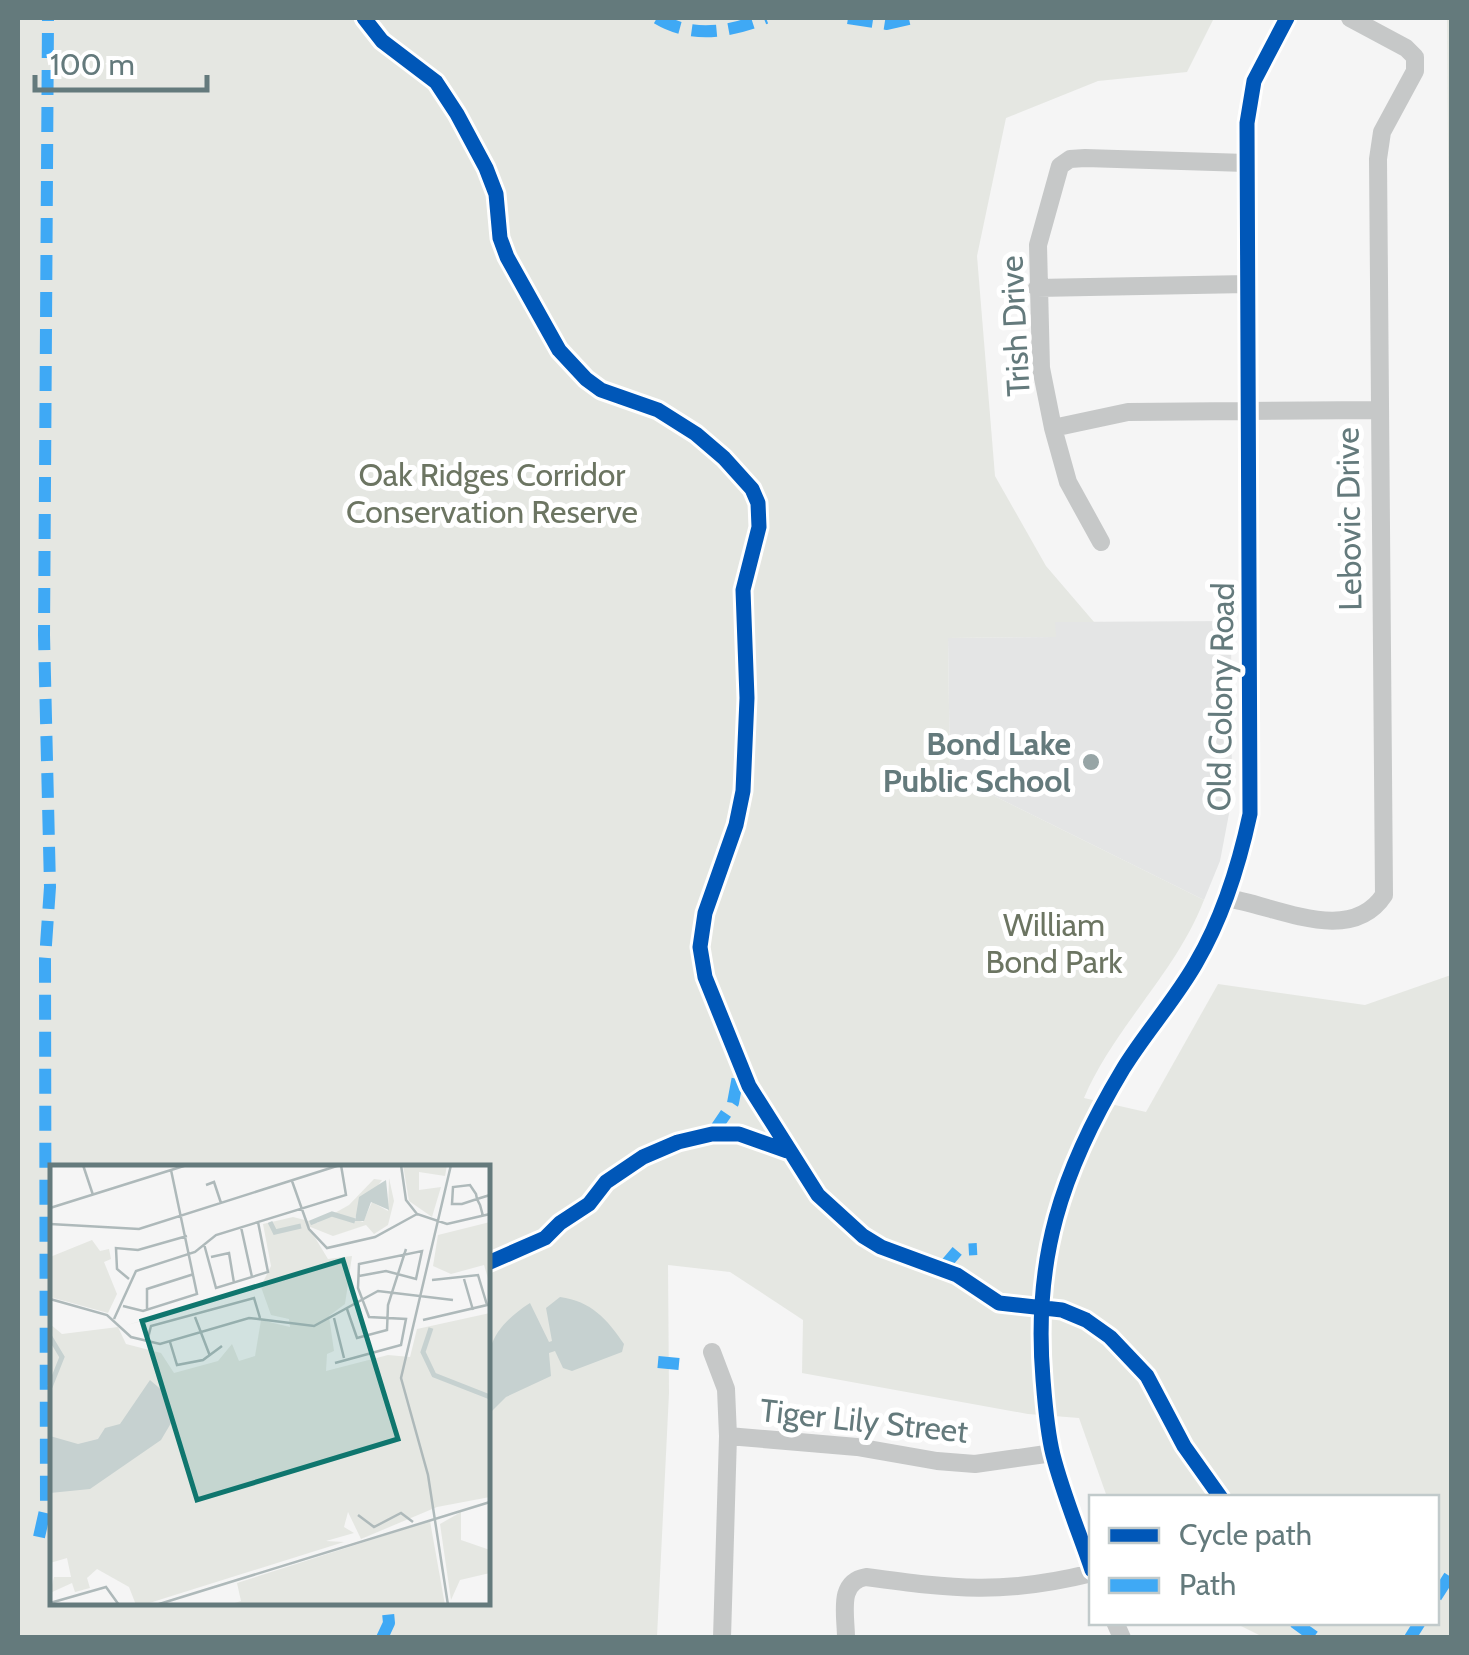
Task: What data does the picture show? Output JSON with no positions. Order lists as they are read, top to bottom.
{
  "streets": {
    "street": [
      "Trish Drive",
      "Lebovic Drive",
      "Old Colony Road",
      "Tiger Lily Street"
    ]
  },
  "crossings": [
    ["Trish Drive", "Old Colony Road"],
    ["Lebovic Drive", "Old Colony Road"],
    ["Old Colony Road", "Tiger Lily Street"]
  ],
  "parks": ["Oak Ridges Corridor Conservation Reserve", "William Bond Park"],
  "places": ["Bond Lake Public School"],
  "legend": ["Cycle path", "Path"],
  "scale_bar": "100 m"
}
